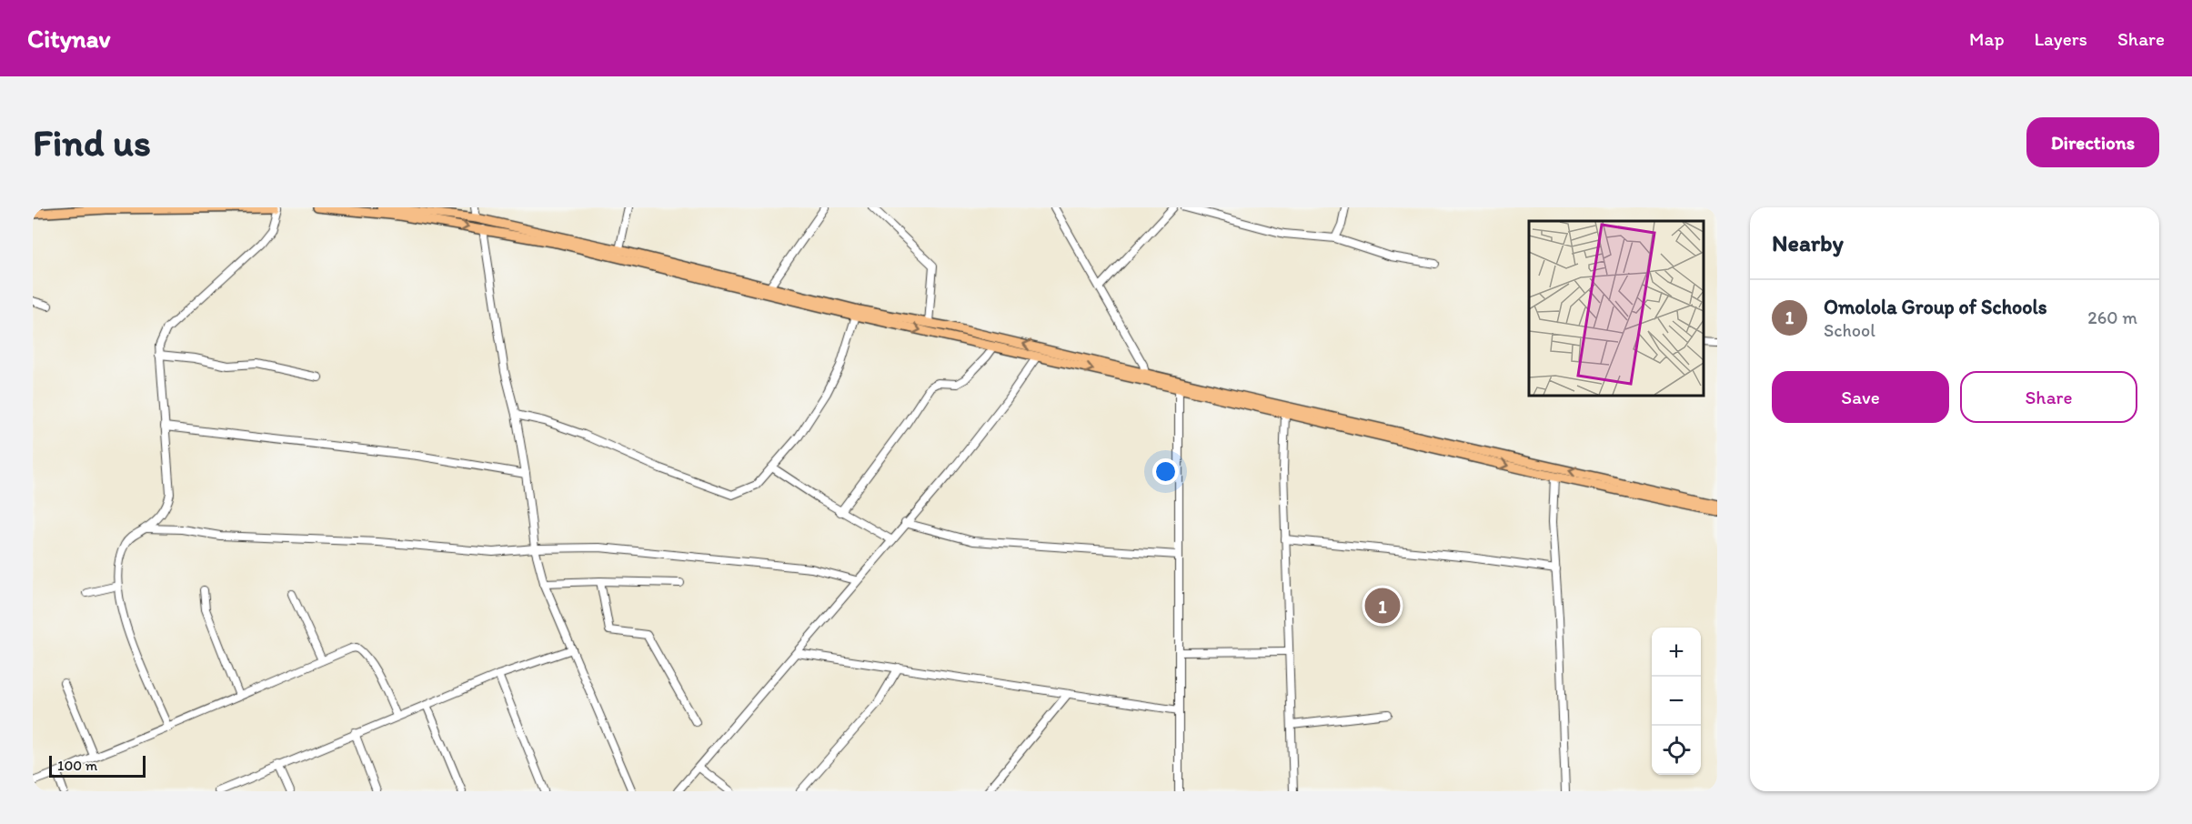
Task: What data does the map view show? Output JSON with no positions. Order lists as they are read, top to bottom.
{
  "scale_bar": "100 m",
  "page": {
    "header": "Citynav",
    "nav": ["Map", "Layers", "Share"],
    "buttons": [
      "Directions",
      ["Save", "Share"]
    ],
    "title": "Find us",
    "heading": "Nearby",
    "list": [
      {
        "mark": "1",
        "name": "Omolola Group of Schools",
        "note": "School",
        "value": "260 m"
      }
    ],
    "pins": "1",
    "map_buttons": ["+", "−"],
    "scale": "100 m"
  }
}
